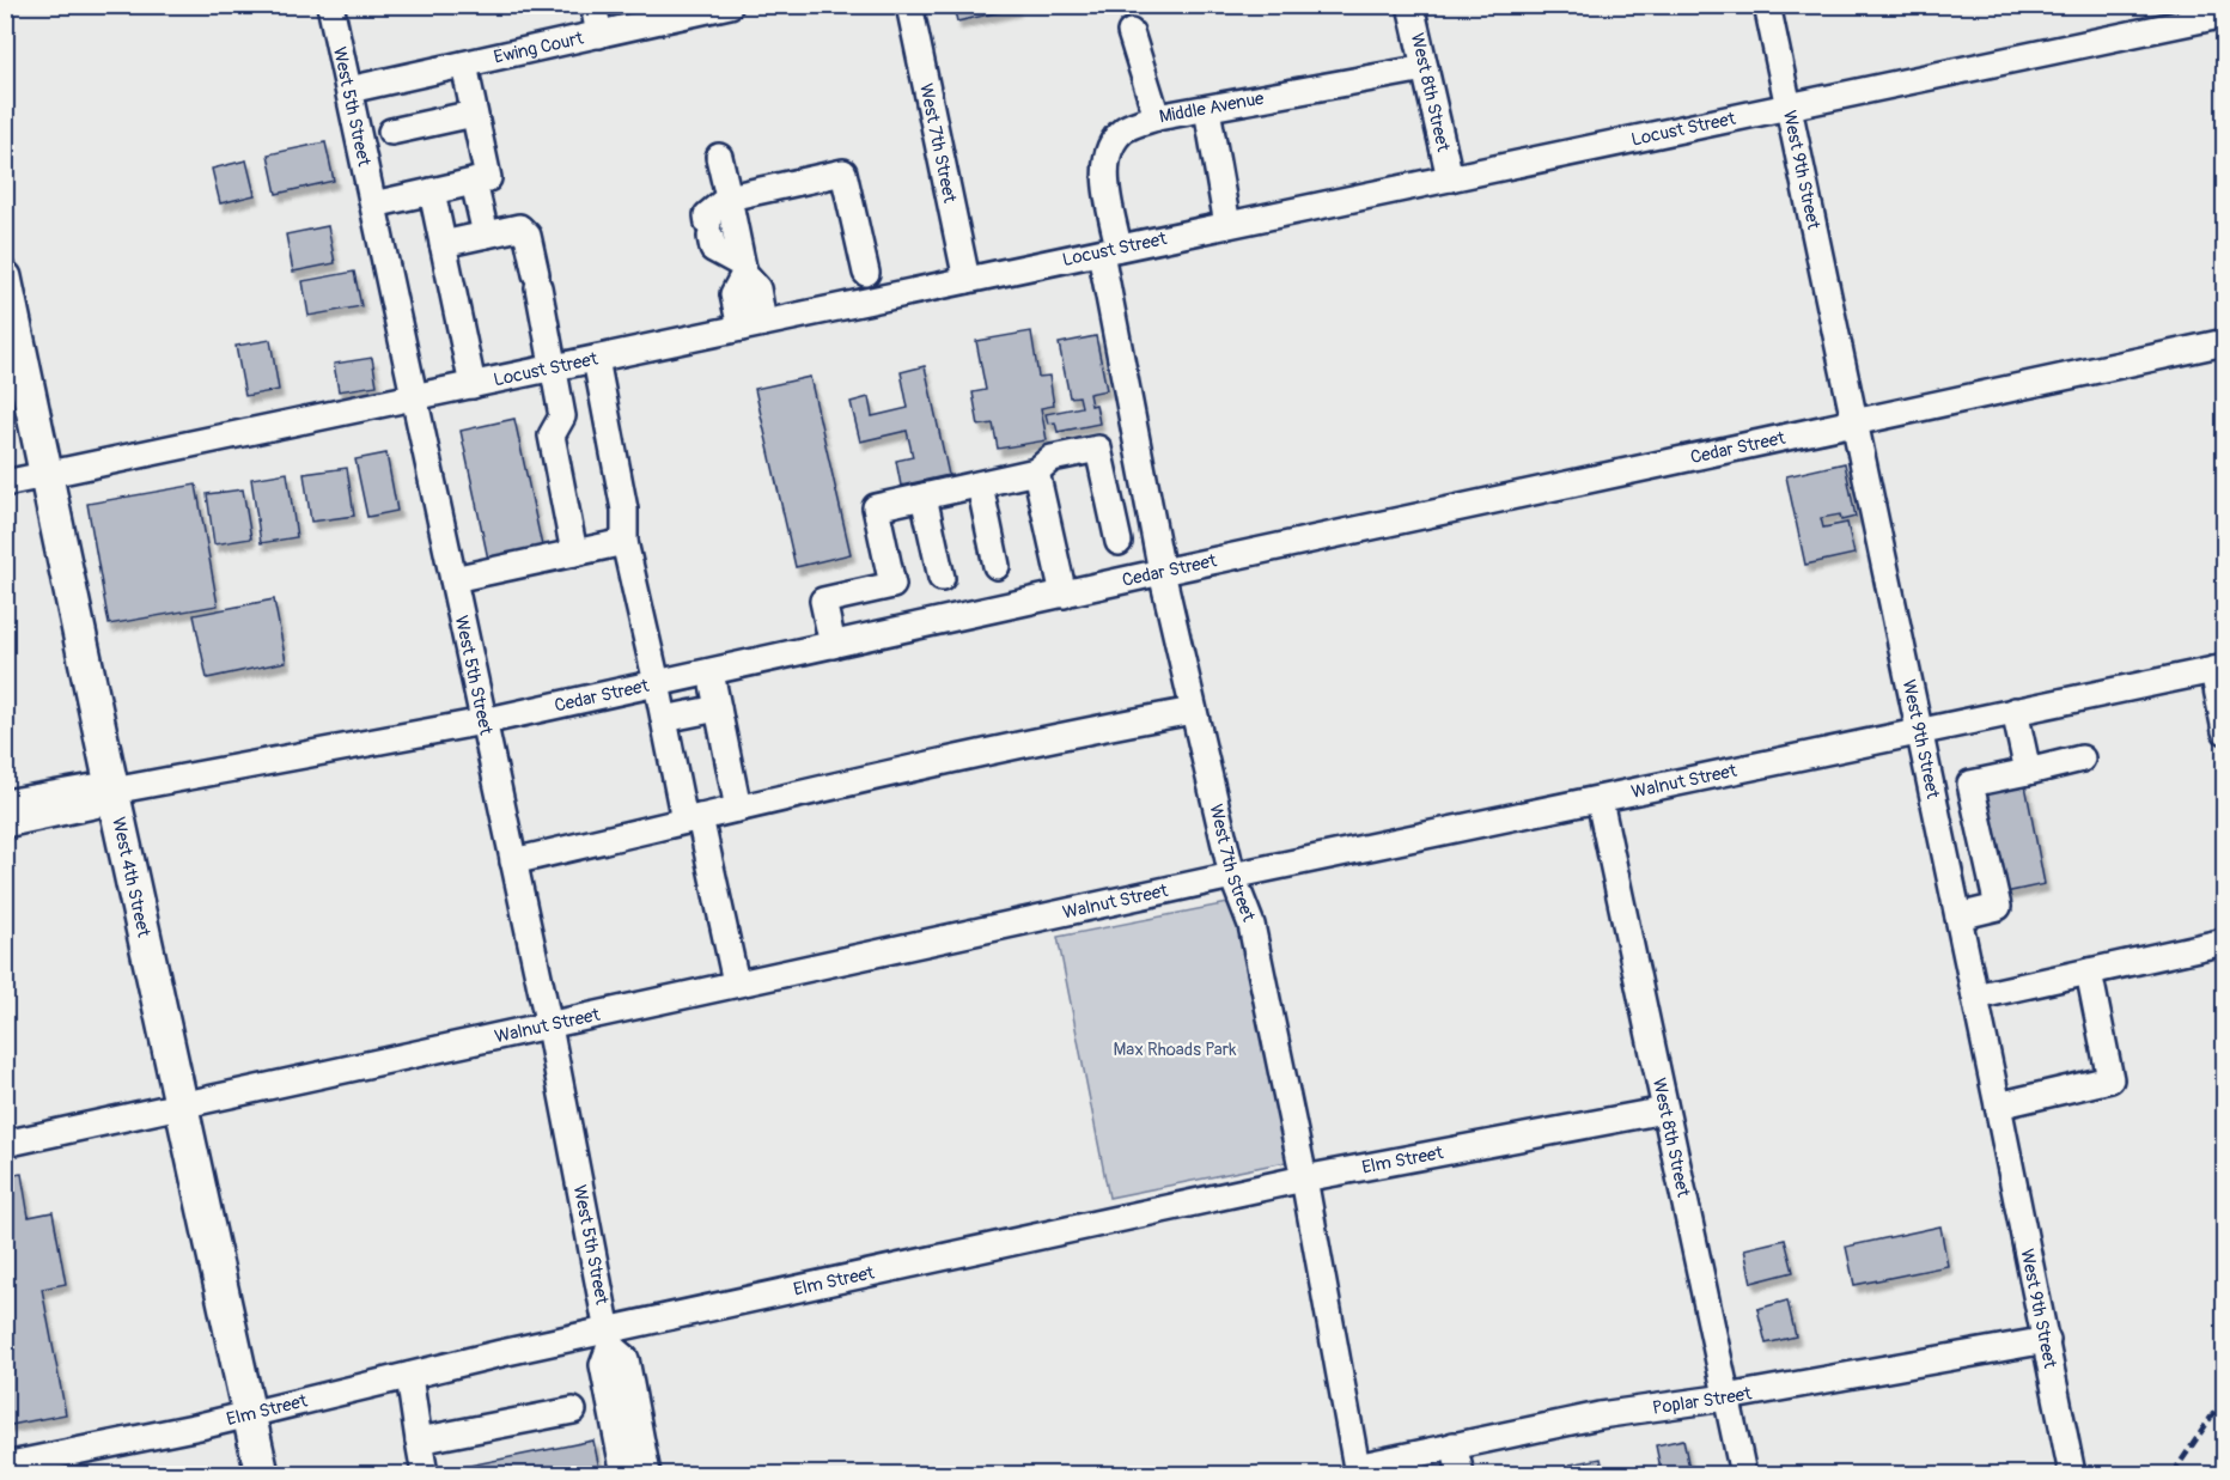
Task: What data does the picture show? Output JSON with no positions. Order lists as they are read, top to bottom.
{
  "streets": {
    "main road": ["West 4th Street"],
    "street": [
      "Ewing Court",
      "West 8th Street",
      "West 5th Street",
      "Middle Avenue",
      "Locust Street",
      "West 7th Street",
      "West 9th Street",
      "Cedar Street",
      "Walnut Street",
      "Elm Street",
      "Poplar Street"
    ]
  },
  "crossings": [
    ["Ewing Court", "West 5th Street"],
    ["West 8th Street", "Middle Avenue"],
    ["West 8th Street", "Locust Street"],
    ["West 8th Street", "Walnut Street"],
    ["West 8th Street", "Elm Street"],
    ["West 8th Street", "Poplar Street"],
    ["West 5th Street", "Locust Street"],
    ["West 5th Street", "Cedar Street"],
    ["West 5th Street", "Walnut Street"],
    ["West 5th Street", "Elm Street"],
    ["Middle Avenue", "Locust Street"],
    ["Middle Avenue", "West 7th Street"],
    ["Locust Street", "West 7th Street"],
    ["Locust Street", "West 9th Street"],
    ["Locust Street", "West 4th Street"],
    ["West 7th Street", "Cedar Street"],
    ["West 7th Street", "Walnut Street"],
    ["West 7th Street", "Elm Street"],
    ["West 7th Street", "Poplar Street"],
    ["West 9th Street", "Cedar Street"],
    ["West 9th Street", "Walnut Street"],
    ["West 9th Street", "Poplar Street"],
    ["Cedar Street", "West 4th Street"],
    ["Walnut Street", "West 4th Street"],
    ["West 4th Street", "Elm Street"]
  ],
  "parks": ["Max Rhoads Park"]
}
